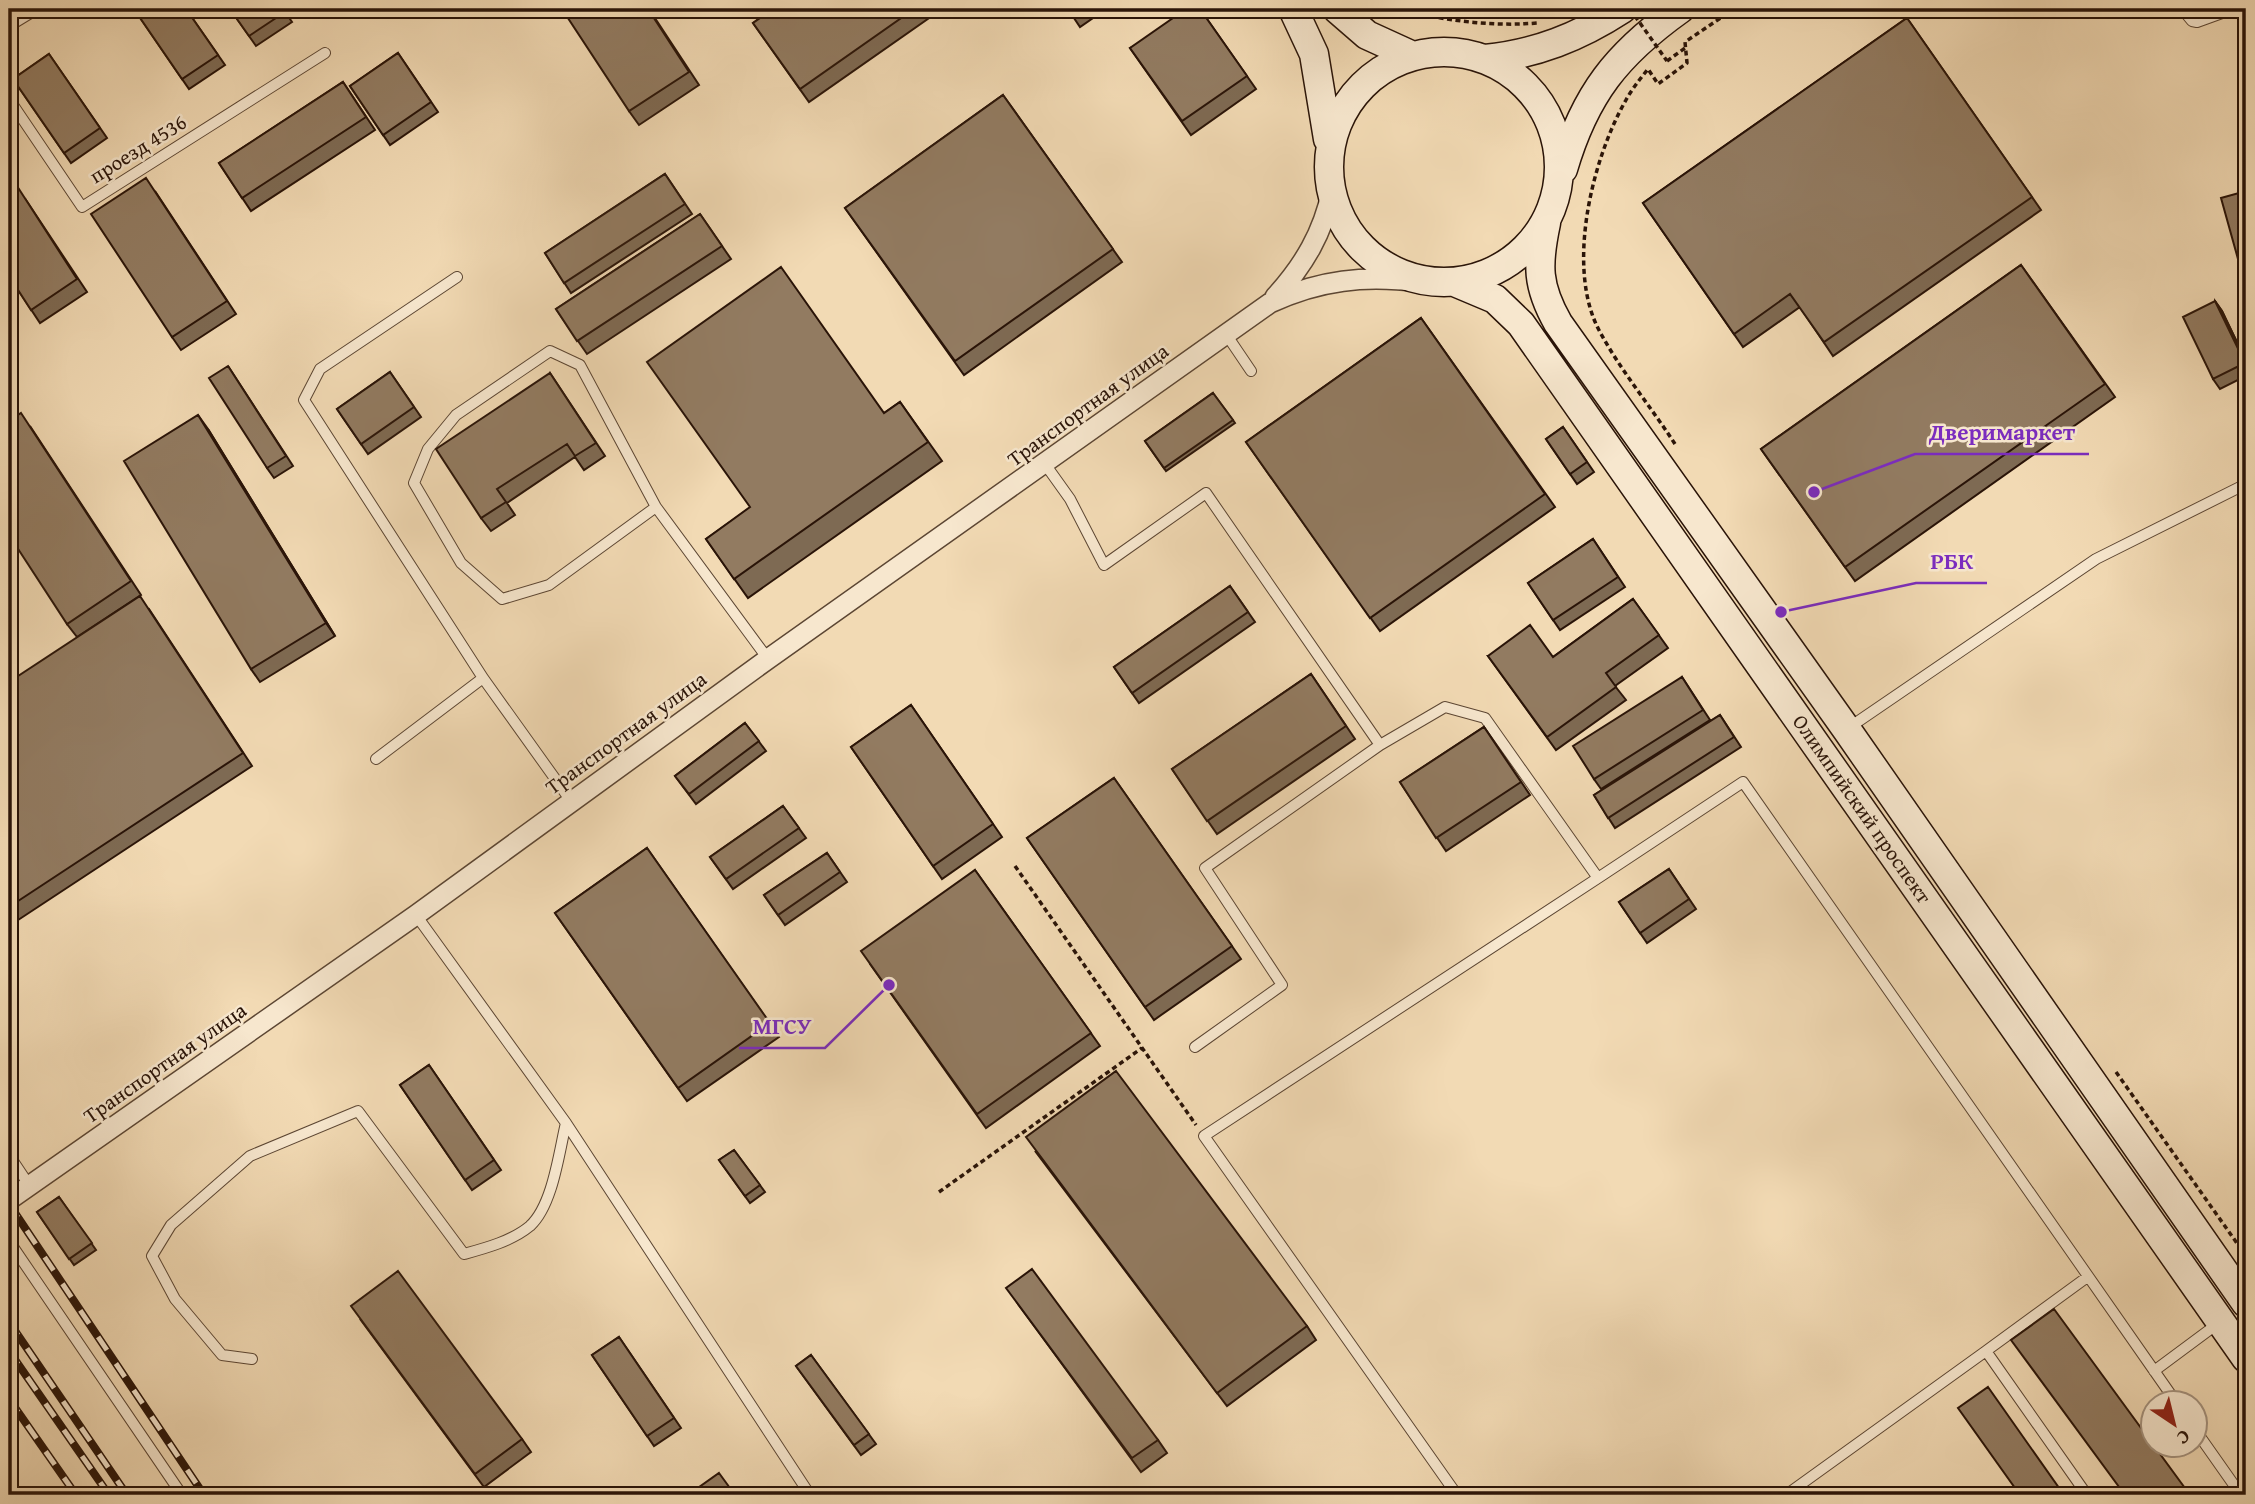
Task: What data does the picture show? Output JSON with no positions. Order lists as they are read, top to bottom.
{
  "streets": {
    "main road": ["Олимпийский проспект"],
    "street": ["Транспортная улица"],
    "lane": ["проезд 4536"]
  },
  "crossings": [
    ["Транспортная улица", "Олимпийский проспект"]
  ],
  "places": ["Дверимаркет", "РБК", "МГСУ"],
  "north": "bottom right"
}
